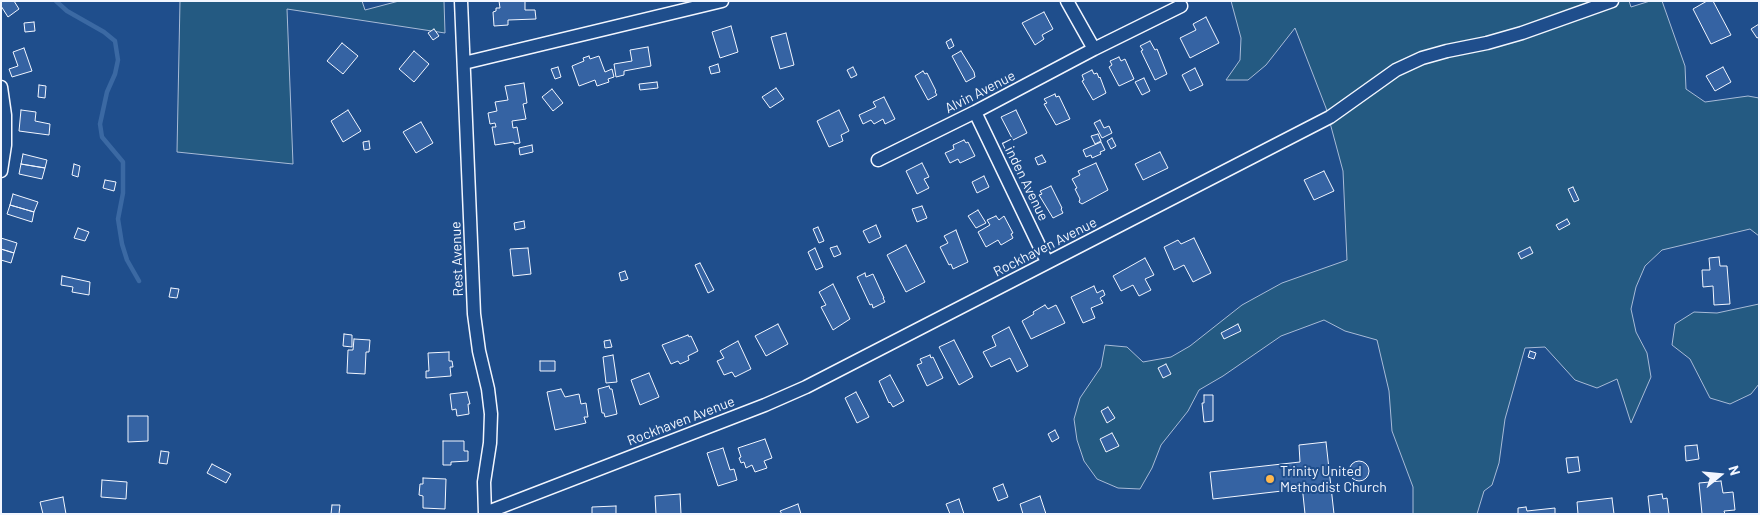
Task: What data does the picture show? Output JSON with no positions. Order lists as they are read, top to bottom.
{
  "streets": {
    "street": [
      "Alvin Avenue",
      "Linden Avenue",
      "Rockhaven Avenue",
      "Rest Avenue"
    ]
  },
  "crossings": [
    ["Alvin Avenue", "Linden Avenue"],
    ["Linden Avenue", "Rockhaven Avenue"],
    ["Rockhaven Avenue", "Rest Avenue"]
  ],
  "places": ["Trinity United Methodist Church"],
  "north": "right"
}
